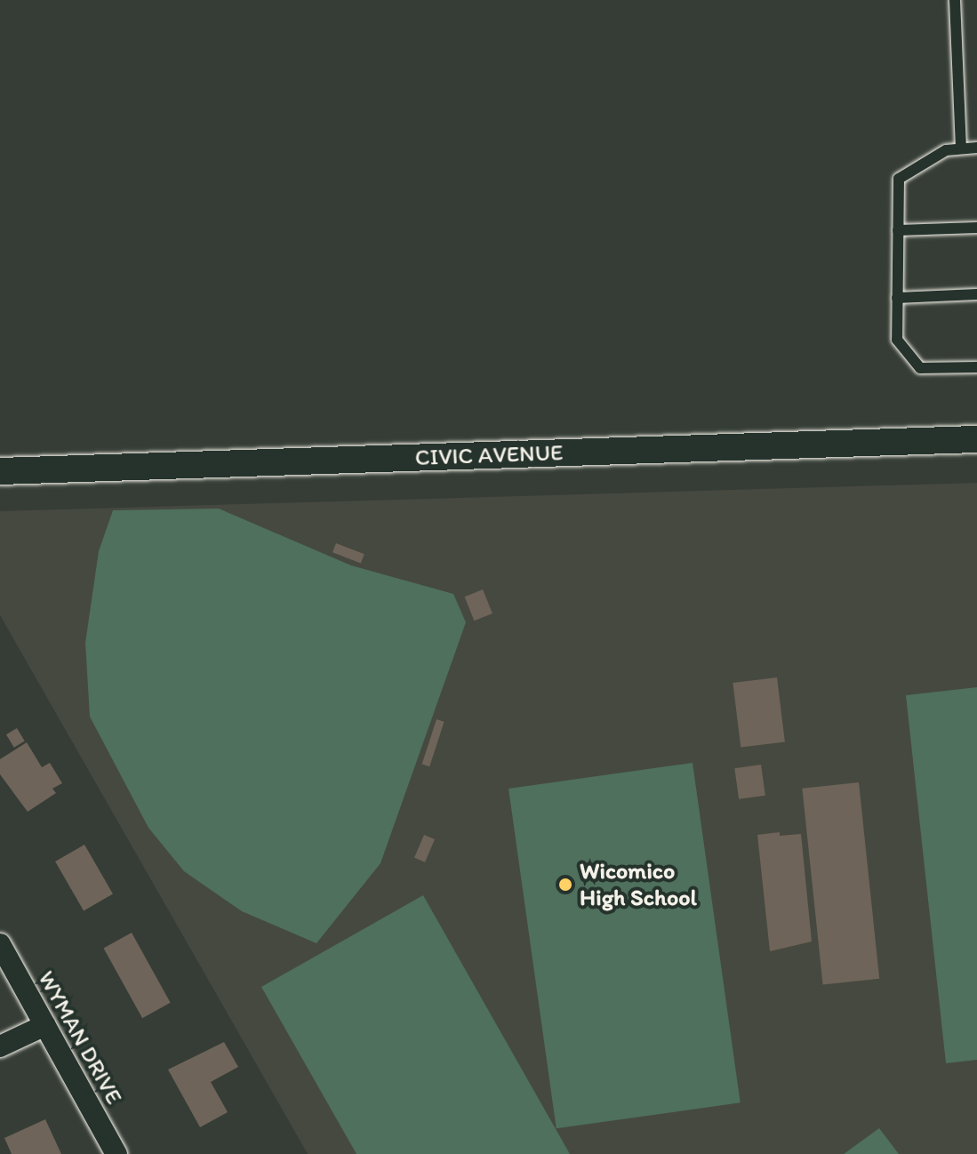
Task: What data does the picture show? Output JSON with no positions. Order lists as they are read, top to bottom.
{
  "streets": {
    "street": ["CIVIC AVENUE", "WYMAN DRIVE"]
  },
  "places": ["Wicomico High School"]
}
